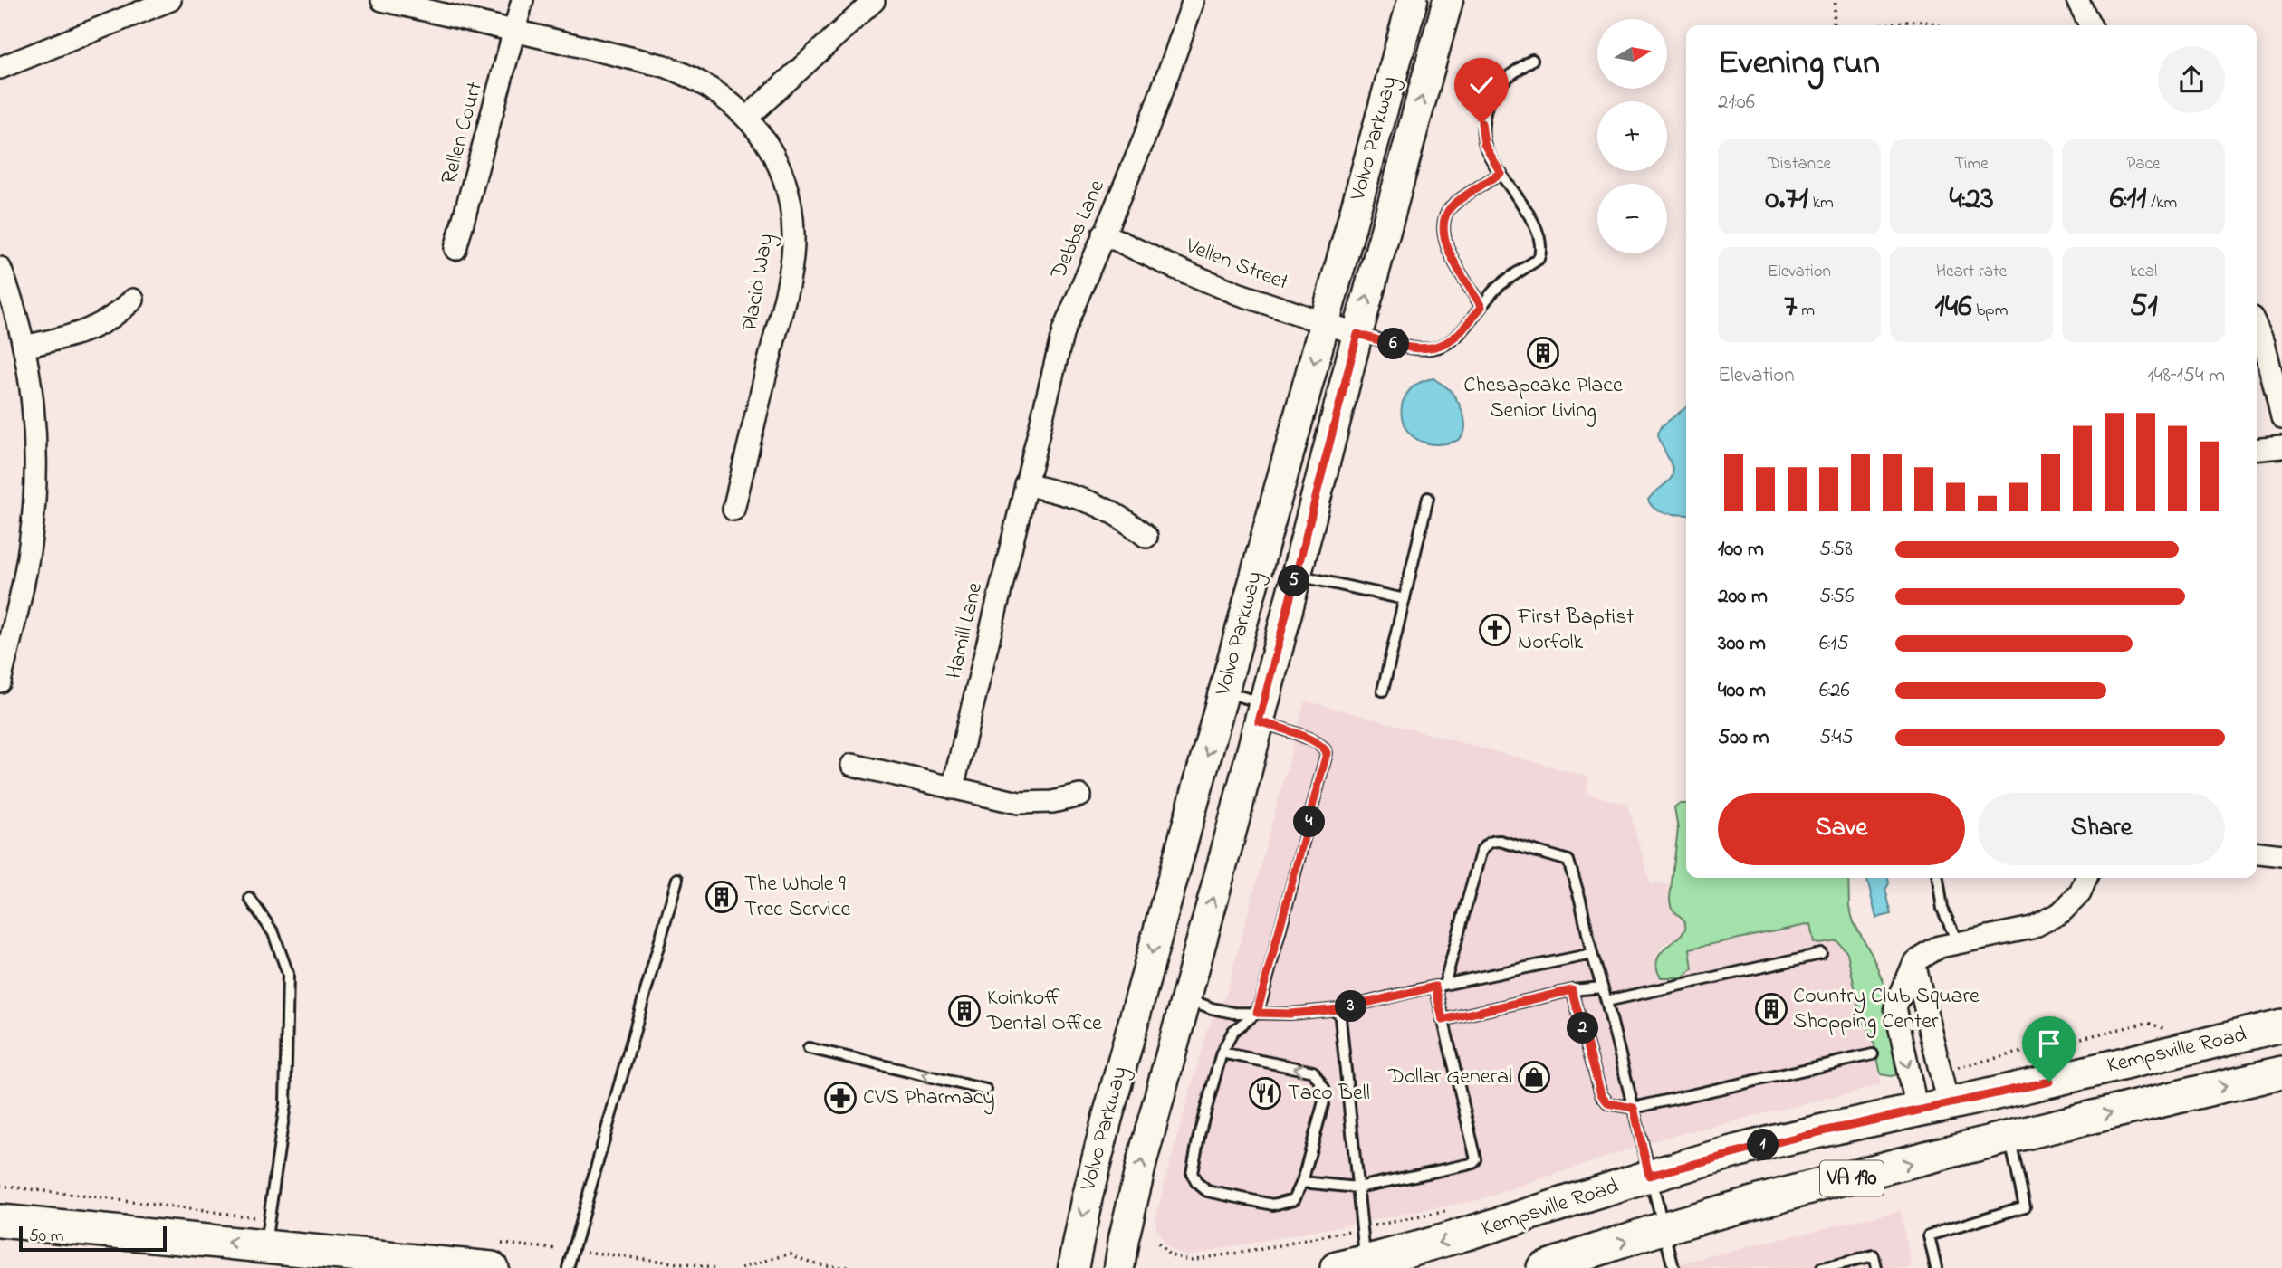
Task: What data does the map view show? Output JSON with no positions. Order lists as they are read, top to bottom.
{
  "streets": {
    "main road": ["Volvo Parkway", "Kempsville Road", "VA 190"],
    "street": [
      "Rellen Court",
      "Debbs Lane",
      "Vellen Street",
      "Placid Way",
      "Hamill Lane"
    ]
  },
  "crossings": [
    ["Rellen Court", "Placid Way"],
    ["Volvo Parkway", "Vellen Street"],
    ["Debbs Lane", "Vellen Street"],
    ["Debbs Lane", "Hamill Lane"]
  ],
  "places": {
    "building": [
      "Chesapeake Place Senior Living",
      "The Whole 9 Tree Service",
      "Country Club Square Shopping Center",
      "Koinkoff Dental Office"
    ],
    "church": ["First Baptist Norfolk"],
    "shop": ["Dollar General"],
    "restaurant": ["Taco Bell"],
    "pharmacy": ["CVS Pharmacy"]
  },
  "scale_bar": "50 m",
  "north": "right",
  "page": {
    "map_buttons": ["+", "−"],
    "heading": ["Evening run", "21:06"],
    "stats": [
      ["Distance", "0.71 km"],
      ["Time", "4:23"],
      ["Pace", "6:11 /km"],
      ["Elevation", "7 m"],
      ["Heart rate", "146 bpm"],
      ["kcal", "51"]
    ],
    "pins": [
      "6",
      "5",
      "4",
      "3",
      "2",
      "1"
    ],
    "chart": ["Elevation", "148–154 m"],
    "list": [
      {
        "name": "100 m",
        "note": "5:58"
      },
      {
        "name": "200 m",
        "note": "5:56"
      },
      {
        "name": "300 m",
        "note": "6:15"
      },
      {
        "name": "400 m",
        "note": "6:26"
      },
      {
        "name": "500 m",
        "note": "5:45"
      }
    ],
    "buttons": ["Save", "Share"],
    "scale": "50 m"
  }
}
